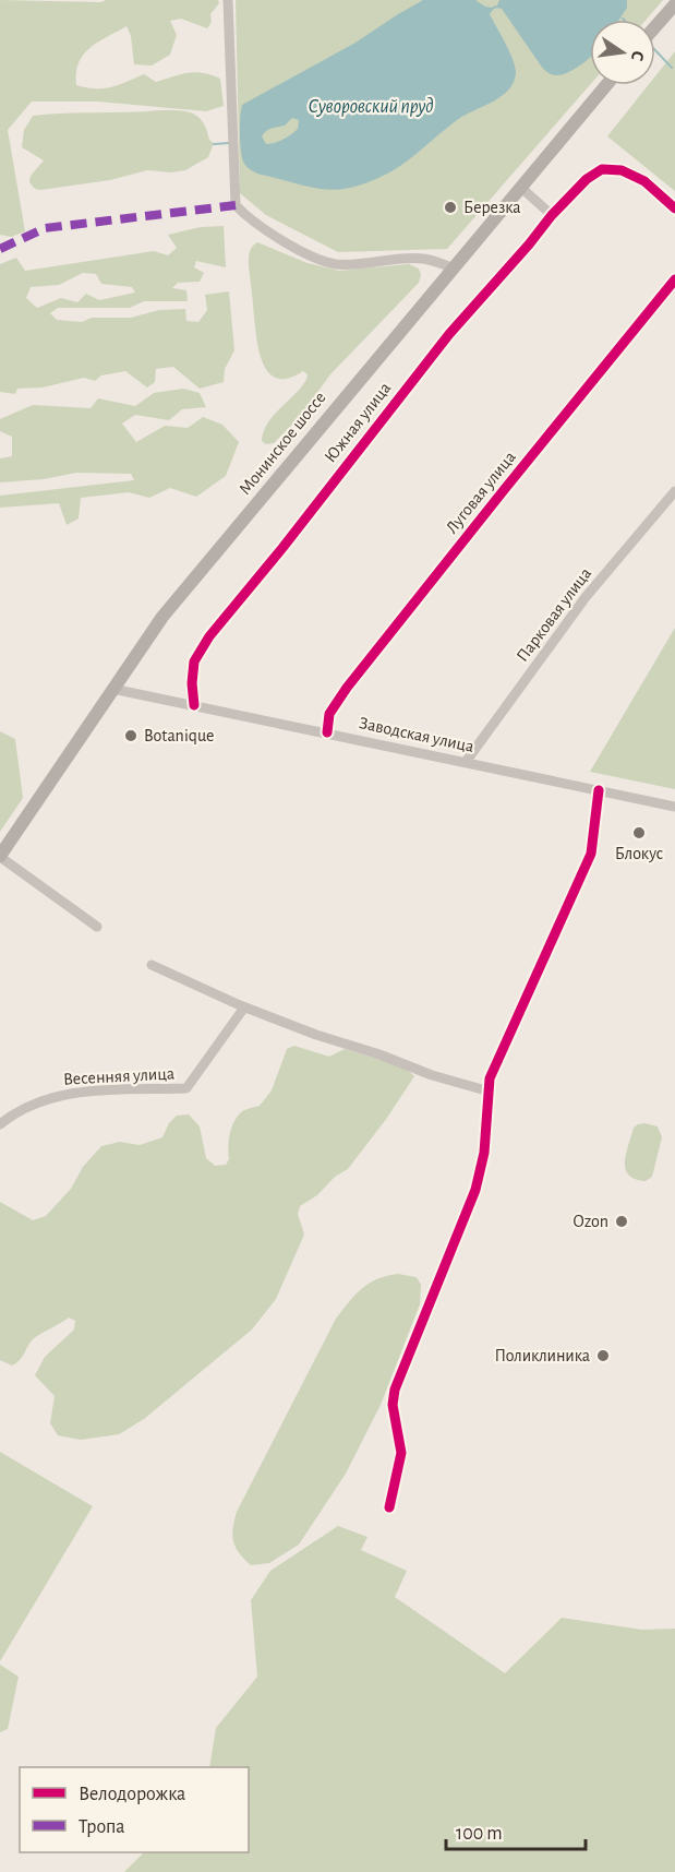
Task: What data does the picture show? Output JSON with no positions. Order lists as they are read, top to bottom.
{
  "streets": {
    "main road": ["Монинское шоссе"],
    "street": [
      "Южная улица",
      "Луговая улица",
      "Парковая улица",
      "Заводская улица",
      "Весенняя улица"
    ]
  },
  "crossings": [
    ["Южная улица", "Заводская улица"],
    ["Монинское шоссе", "Заводская улица"],
    ["Луговая улица", "Заводская улица"],
    ["Парковая улица", "Заводская улица"]
  ],
  "water": ["Суворовский пруд"],
  "places": [
    "Березка",
    "Botanique",
    "Блокус",
    "Ozon",
    "Поликлиника"
  ],
  "legend": ["Велодорожка", "Тропа"],
  "scale_bar": "100 m",
  "north": "right"
}
